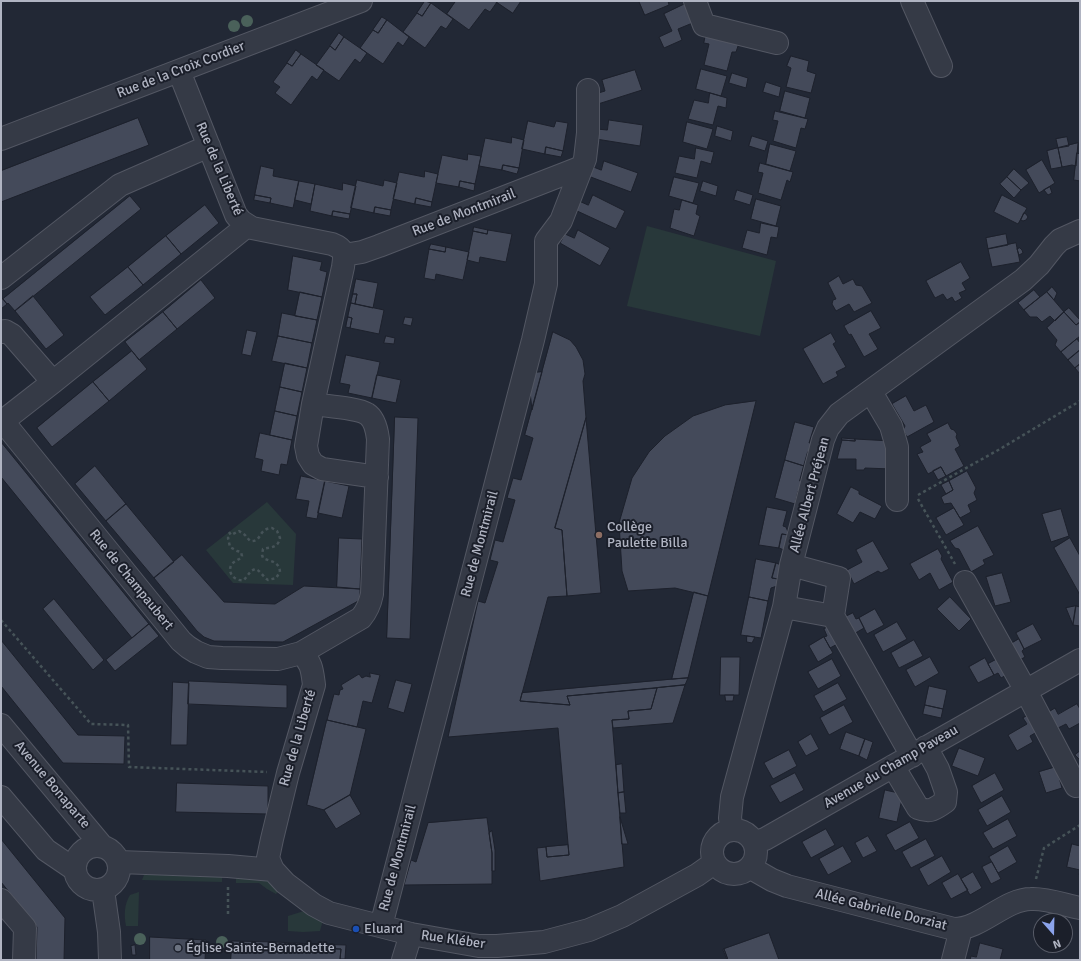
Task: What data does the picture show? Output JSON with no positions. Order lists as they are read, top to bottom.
{
  "streets": {
    "street": [
      "Rue de la Croix Cordier",
      "Rue de la Liberté",
      "Rue de Montmirail",
      "Allée Albert Préjean",
      "Rue de Champaubert",
      "Avenue du Champ Paveau",
      "Avenue Bonaparte",
      "Allée Gabrielle Dorziat",
      "Rue Kléber"
    ]
  },
  "crossings": [
    ["Rue de la Croix Cordier", "Rue de la Liberté"],
    ["Rue de la Liberté", "Rue de Montmirail"],
    ["Rue de la Liberté", "Rue de Champaubert"],
    ["Rue de la Liberté", "Rue Kléber"],
    ["Rue de Montmirail", "Rue Kléber"],
    ["Allée Albert Préjean", "Avenue du Champ Paveau"],
    ["Allée Albert Préjean", "Allée Gabrielle Dorziat"],
    ["Allée Albert Préjean", "Rue Kléber"],
    ["Avenue du Champ Paveau", "Allée Gabrielle Dorziat"],
    ["Avenue du Champ Paveau", "Rue Kléber"],
    ["Allée Gabrielle Dorziat", "Rue Kléber"]
  ],
  "places": ["Collège Paulette Billa", "Eluard", "Église Sainte-Bernadette"],
  "north": "bottom"
}
